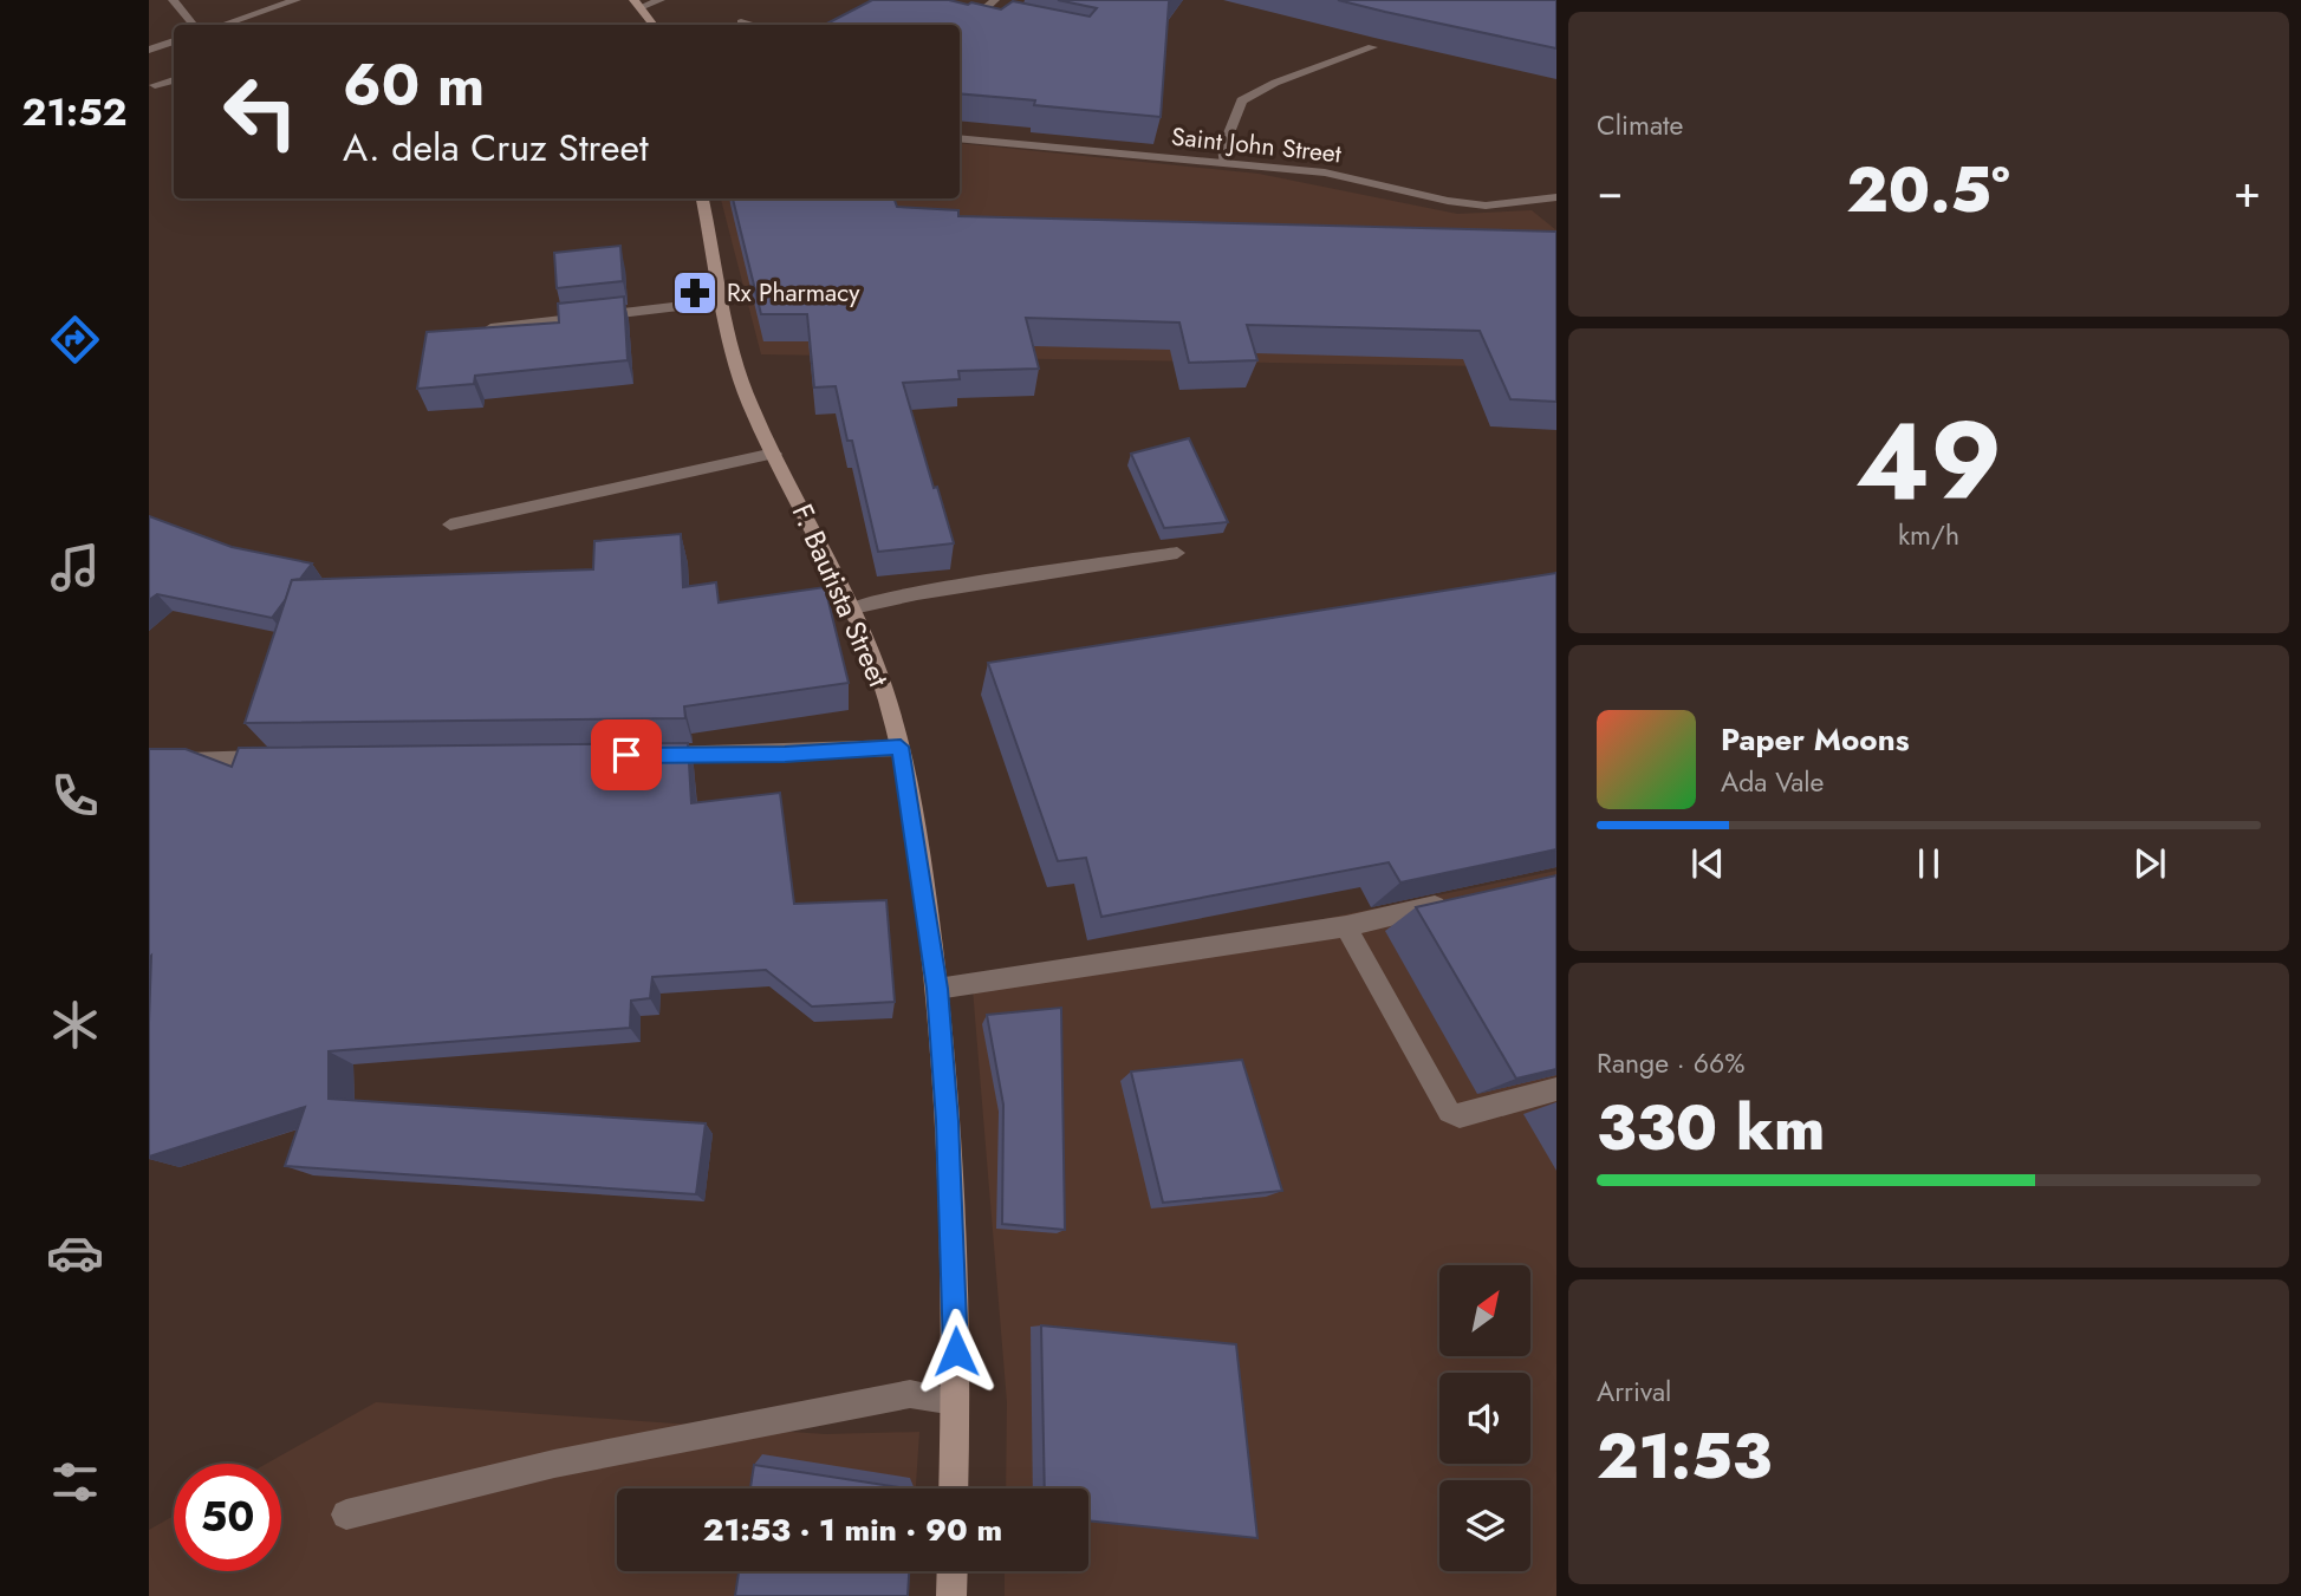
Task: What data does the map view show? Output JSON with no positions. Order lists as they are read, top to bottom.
{
  "streets": {
    "main road": ["F. Bautista Street"],
    "street": ["Saint John Street"]
  },
  "places": {
    "pharmacy": ["Rx Pharmacy"]
  },
  "north": "top right",
  "page": {
    "tabs": "21:52",
    "tile": [
      "Climate",
      ["49", "km/h"],
      ["Range · 66%", "330 km"],
      ["Arrival", "21:53"]
    ],
    "turn": ["60 m", "A. dela Cruz Street"],
    "heat": ["−", "20.5°", "+"],
    "song": ["Paper Moons", "Ada Vale"],
    "limit": "50",
    "trip": "21:53 · 1 min · 90 m"
  }
}
